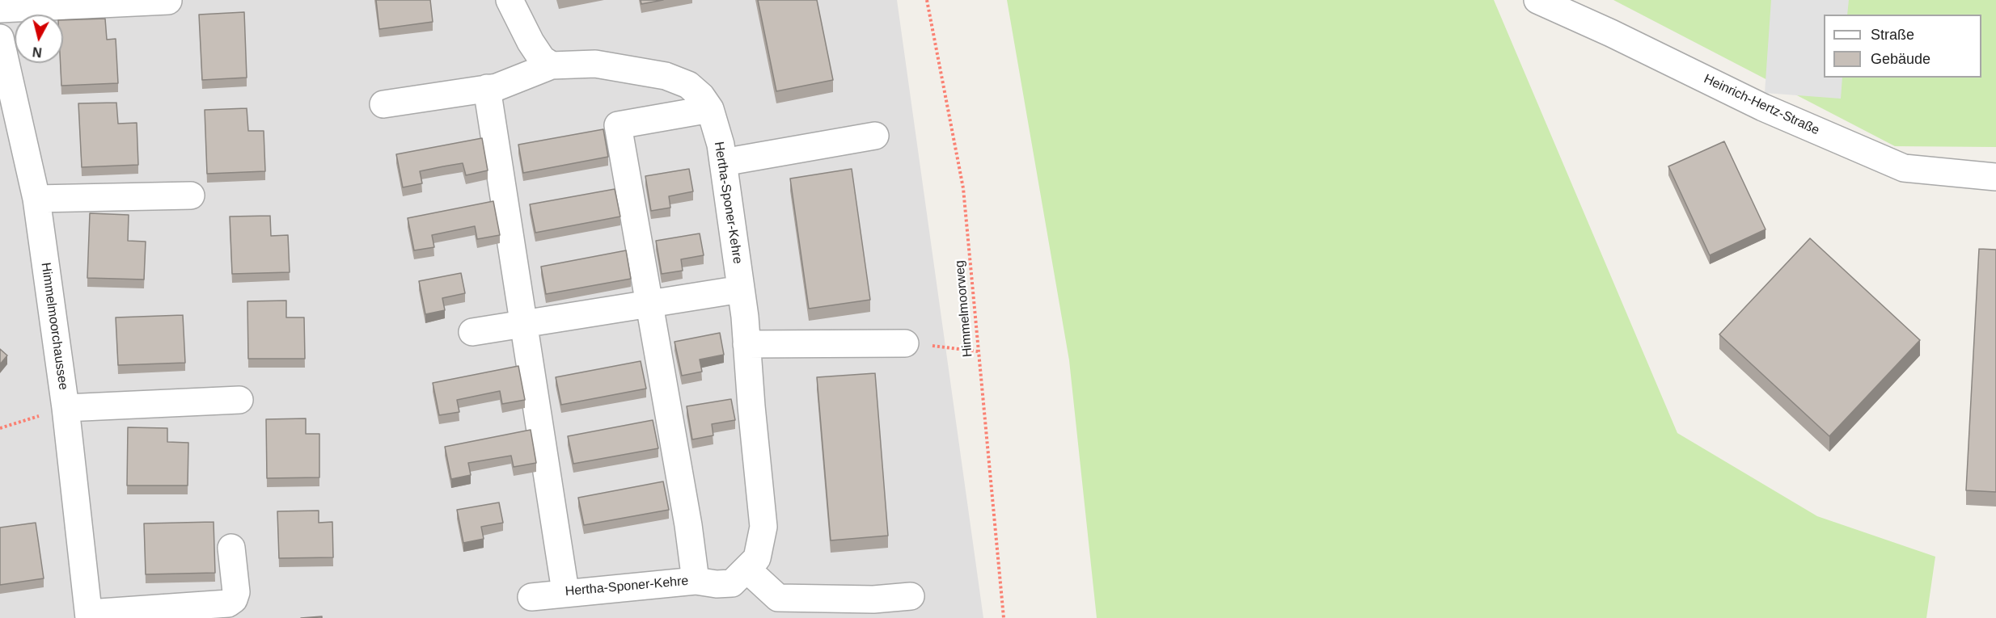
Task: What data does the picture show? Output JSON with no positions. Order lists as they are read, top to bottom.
{
  "streets": {
    "street": ["Heinrich-Hertz-Straße", "Hertha-Sponer-Kehre", "Himmelmoorchaussee"],
    "path": ["Himmelmoorweg"]
  },
  "legend": ["Straße", "Gebäude"],
  "north": "bottom"
}
